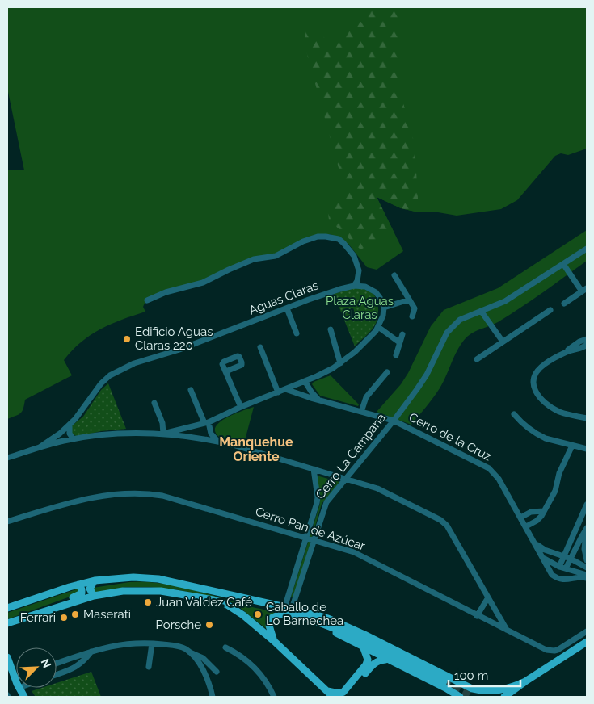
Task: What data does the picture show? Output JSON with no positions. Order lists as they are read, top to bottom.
{
  "streets": {
    "street": [
      "Aguas Claras",
      "Cerro de la Cruz",
      "Cerro La Campana",
      "Cerro Pan de Azúcar"
    ]
  },
  "crossings": [
    ["Cerro de la Cruz", "Cerro La Campana"],
    ["Cerro La Campana", "Cerro Pan de Azúcar"]
  ],
  "districts": ["Manquehue Oriente"],
  "parks": ["Plaza Aguas Claras"],
  "places": [
    "Edificio Aguas Claras 220",
    "Juan Valdez Café",
    "Maserati",
    "Caballo de Lo Barnechea",
    "Ferrari",
    "Porsche"
  ],
  "scale_bar": "100 m",
  "north": "top right"
}
